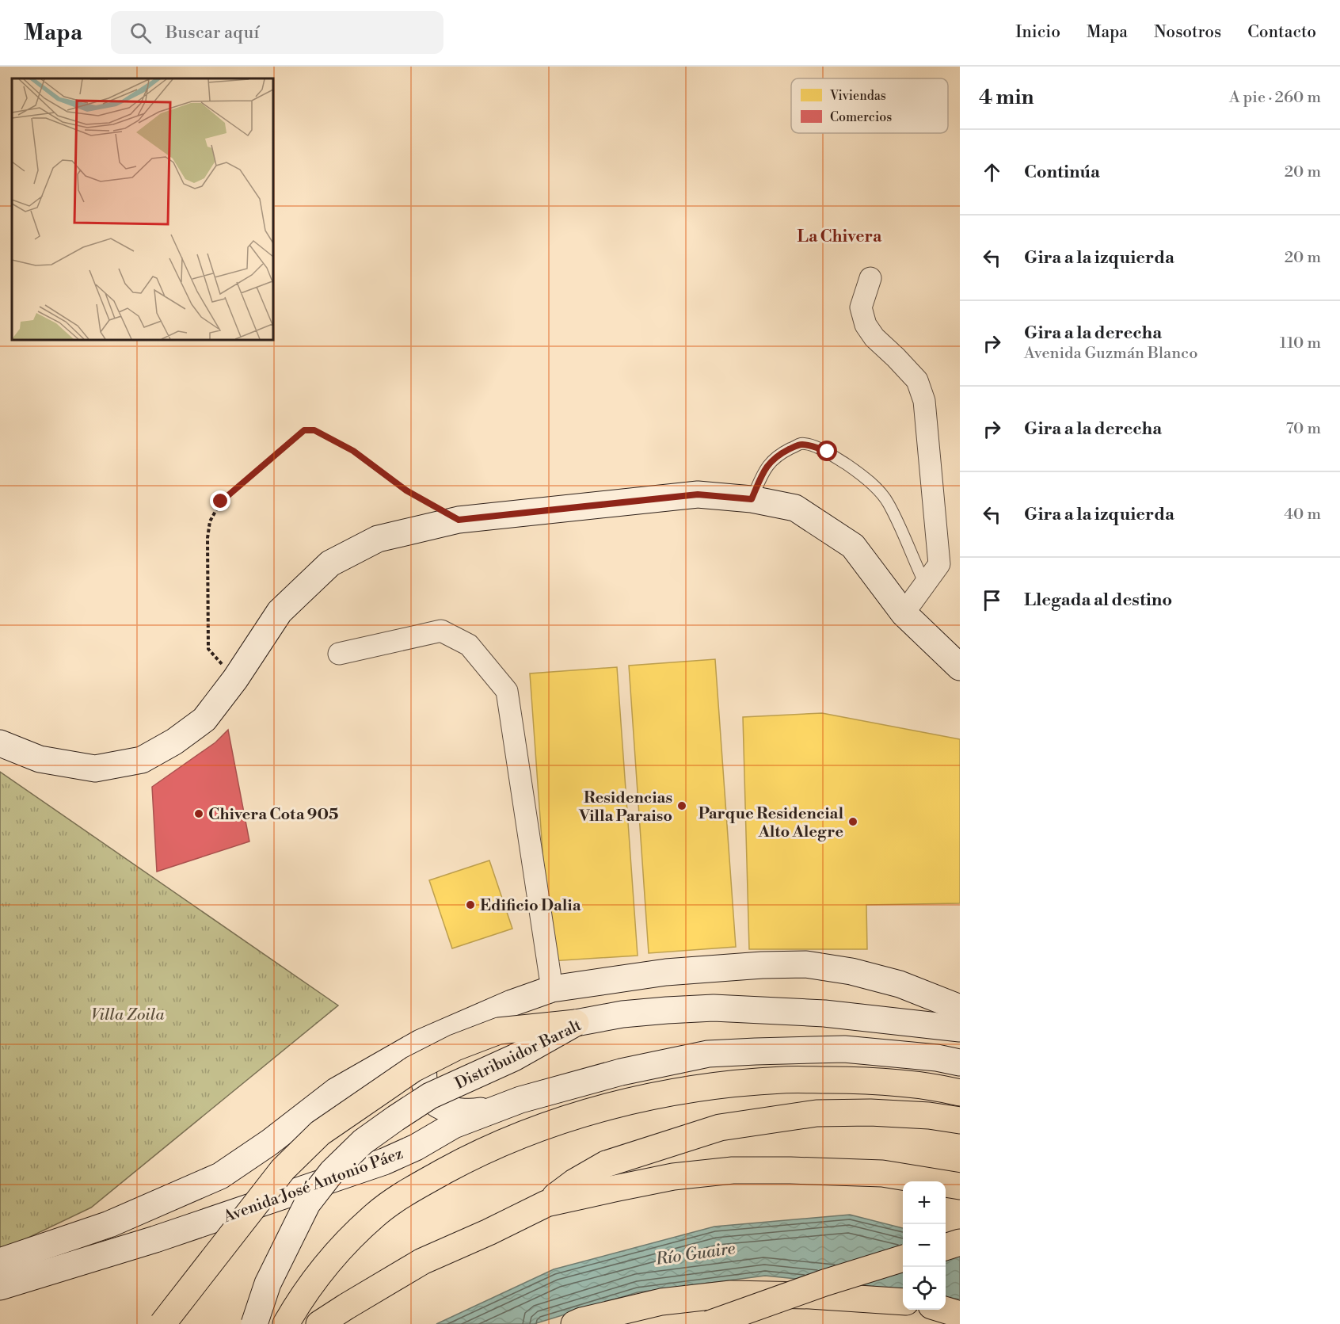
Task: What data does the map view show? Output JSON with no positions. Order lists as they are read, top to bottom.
{
  "streets": {
    "main road": ["Distribuidor Baralt", "Avenida José Antonio Páez"]
  },
  "districts": ["La Chivera"],
  "water": ["Río Guaire"],
  "parks": ["Villa Zoila"],
  "places": [
    "Residencias Villa Paraiso",
    "Chivera Cota 905",
    "Parque Residencial Alto Alegre",
    "Edificio Dalia"
  ],
  "legend": ["Viviendas", "Comercios"],
  "page": {
    "header": "Mapa",
    "search": "Buscar aquí",
    "nav": [
      "Inicio",
      "Mapa",
      "Nosotros",
      "Contacto"
    ],
    "heading": ["4 min", "A pie · 260 m"],
    "list": [
      ["Continúa", "20 m"],
      ["Gira a la izquierda", "20 m"],
      ["Gira a la derecha", "Avenida Guzmán Blanco", "110 m"],
      ["Gira a la derecha", "70 m"],
      ["Gira a la izquierda", "40 m"],
      "Llegada al destino"
    ],
    "map_buttons": ["+", "−"]
  }
}
